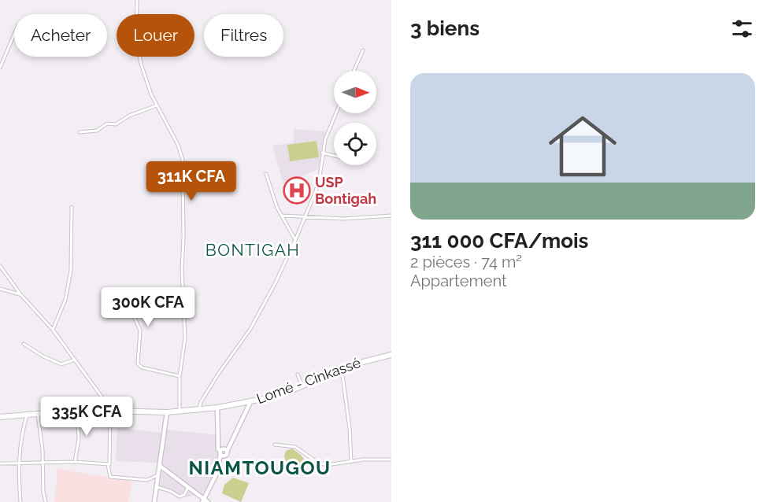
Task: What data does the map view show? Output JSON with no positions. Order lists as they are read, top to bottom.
{
  "streets": {
    "highway": ["Lomé - Cinkassé"]
  },
  "districts": ["BONTIGAH", "NIAMTOUGOU"],
  "places": {
    "hospital": ["USP Bontigah"]
  },
  "north": "right",
  "page": {
    "heading": "3 biens",
    "chip": ["Acheter", "Louer", "Filtres"],
    "list": [
      {
        "name": "311 000 CFA/mois",
        "note": "2 pièces · 74 m² · Appartement"
      }
    ],
    "price": ["311K CFA", "300K CFA", "335K CFA"]
  }
}
